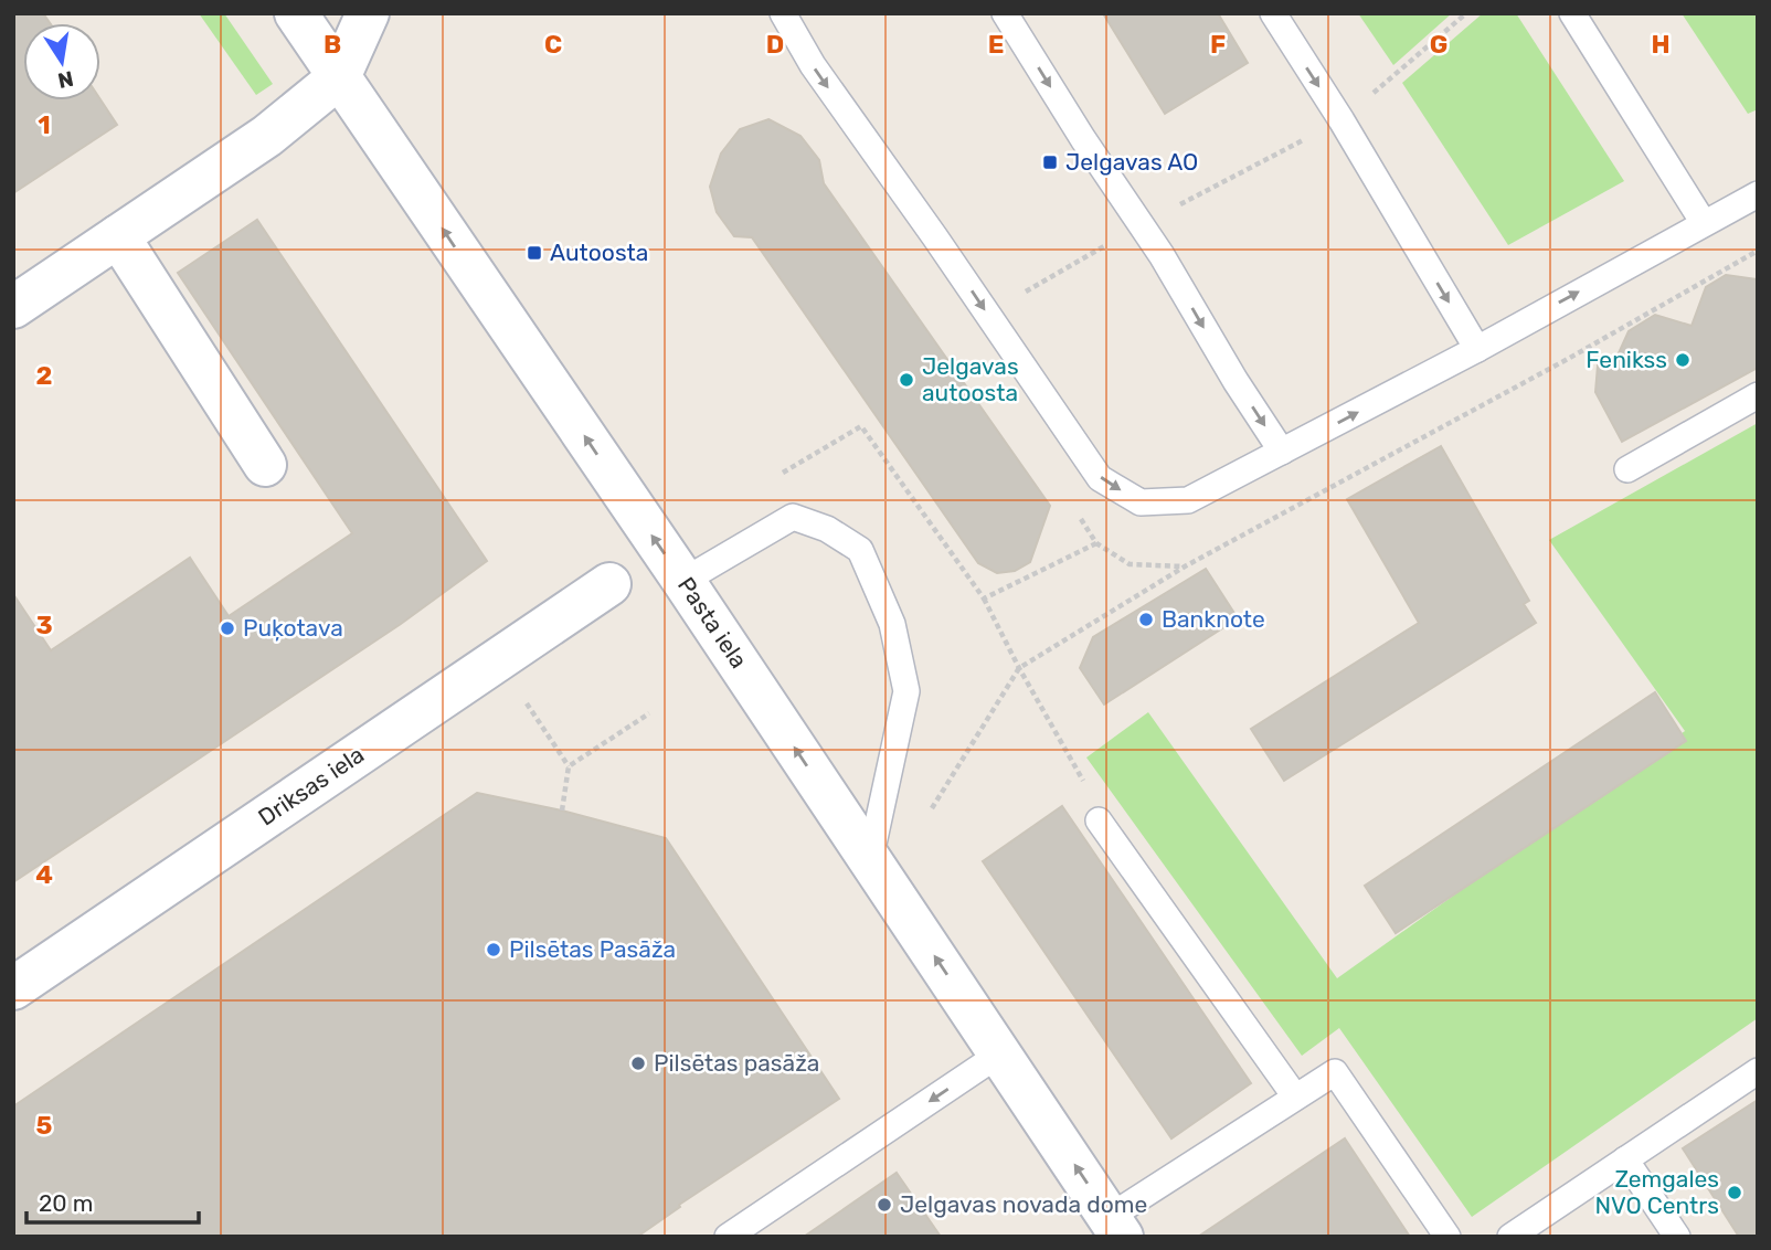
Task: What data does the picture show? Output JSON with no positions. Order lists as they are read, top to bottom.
{
  "streets": {
    "main road": ["Pasta iela", "Driksas iela"]
  },
  "one_way": ["Pasta iela"],
  "places": {
    "transit": ["Jelgavas AO", "Autoosta"],
    "other": [
      "Fenikss",
      "Jelgavas autoosta",
      "Banknote",
      "Puķotava",
      "Pilsētas Pasāža",
      "Pilsētas pasāža",
      "Zemgales NVO Centrs",
      "Jelgavas novada dome"
    ]
  },
  "scale_bar": "20 m",
  "north": "bottom",
  "grid": {
    "columns": [
      "B",
      "C",
      "D",
      "E",
      "F",
      "G",
      "H"
    ],
    "rows": [
      "1",
      "2",
      "3",
      "4",
      "5"
    ]
  }
}
